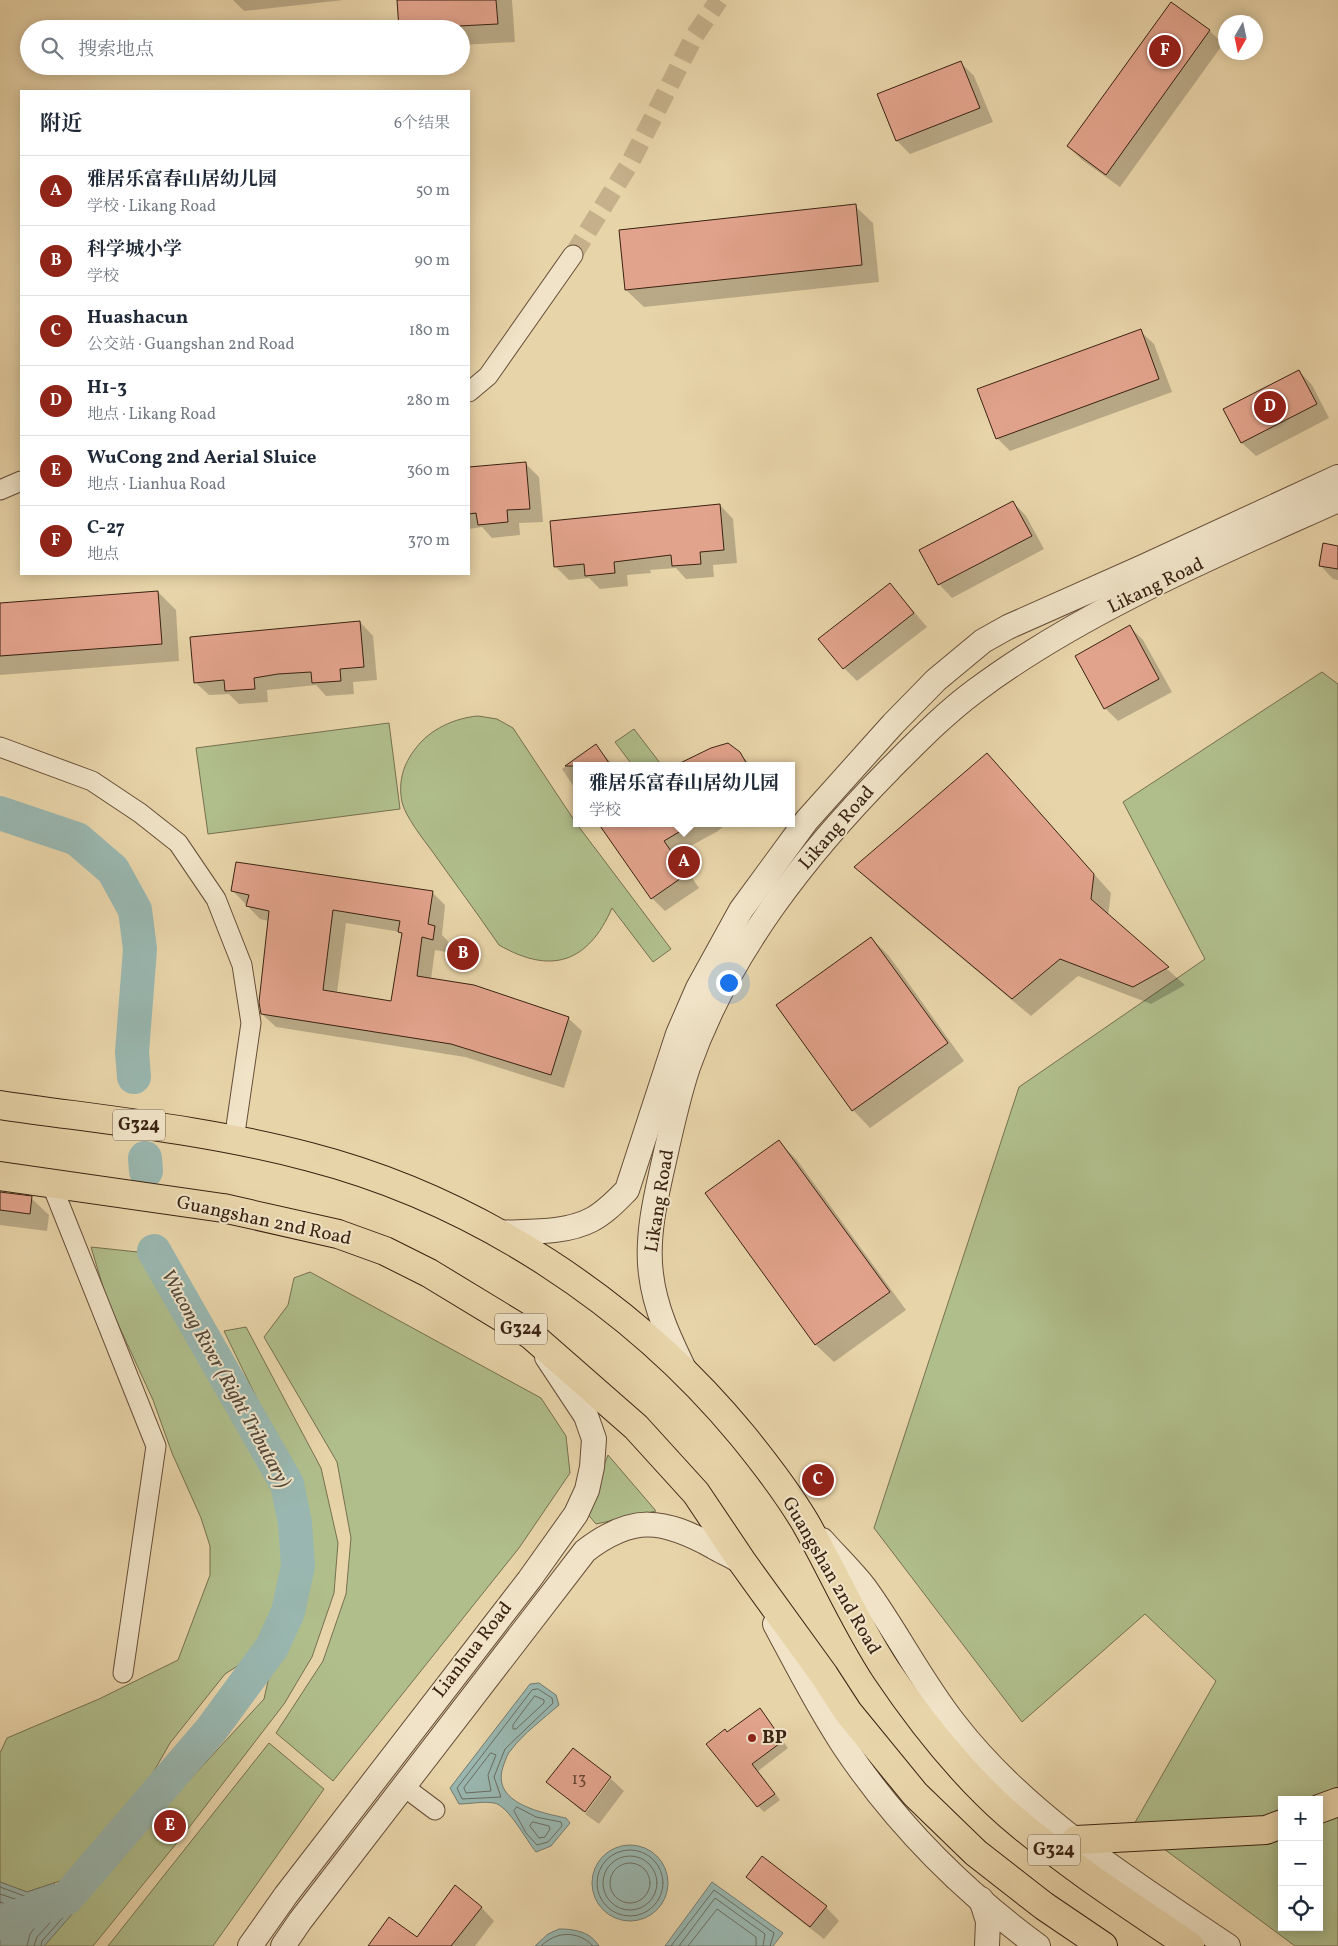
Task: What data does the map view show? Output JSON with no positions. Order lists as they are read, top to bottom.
{
  "streets": {
    "main road": ["G324", "Guangshan 2nd Road"],
    "street": ["Likang Road", "Lianhua Road"]
  },
  "crossings": [
    ["Likang Road", "Guangshan 2nd Road"],
    ["Guangshan 2nd Road", "Lianhua Road"]
  ],
  "water": ["Wucong River (Right Tributary)"],
  "places": ["BP"],
  "house_numbers": ["13"],
  "north": "bottom",
  "page": {
    "search": "搜索地点",
    "pins": [
      "F",
      "D",
      "A",
      "B",
      "C",
      "E"
    ],
    "heading": ["附近", "6个结果"],
    "list": [
      {
        "mark": "A",
        "name": "雅居乐富春山居幼儿园",
        "note": "学校 · Likang Road",
        "value": "50 m"
      },
      {
        "mark": "B",
        "name": "科学城小学",
        "note": "学校",
        "value": "90 m"
      },
      {
        "mark": "C",
        "name": "Huashacun",
        "note": "公交站 · Guangshan 2nd Road",
        "value": "180 m"
      },
      {
        "mark": "D",
        "name": "H1-3",
        "note": "地点 · Likang Road",
        "value": "280 m"
      },
      {
        "mark": "E",
        "name": "WuCong 2nd Aerial Sluice",
        "note": "地点 · Lianhua Road",
        "value": "360 m"
      },
      {
        "mark": "F",
        "name": "C-27",
        "note": "地点",
        "value": "370 m"
      }
    ],
    "popup": ["雅居乐富春山居幼儿园", "学校"],
    "map_buttons": ["+", "−"]
  }
}
